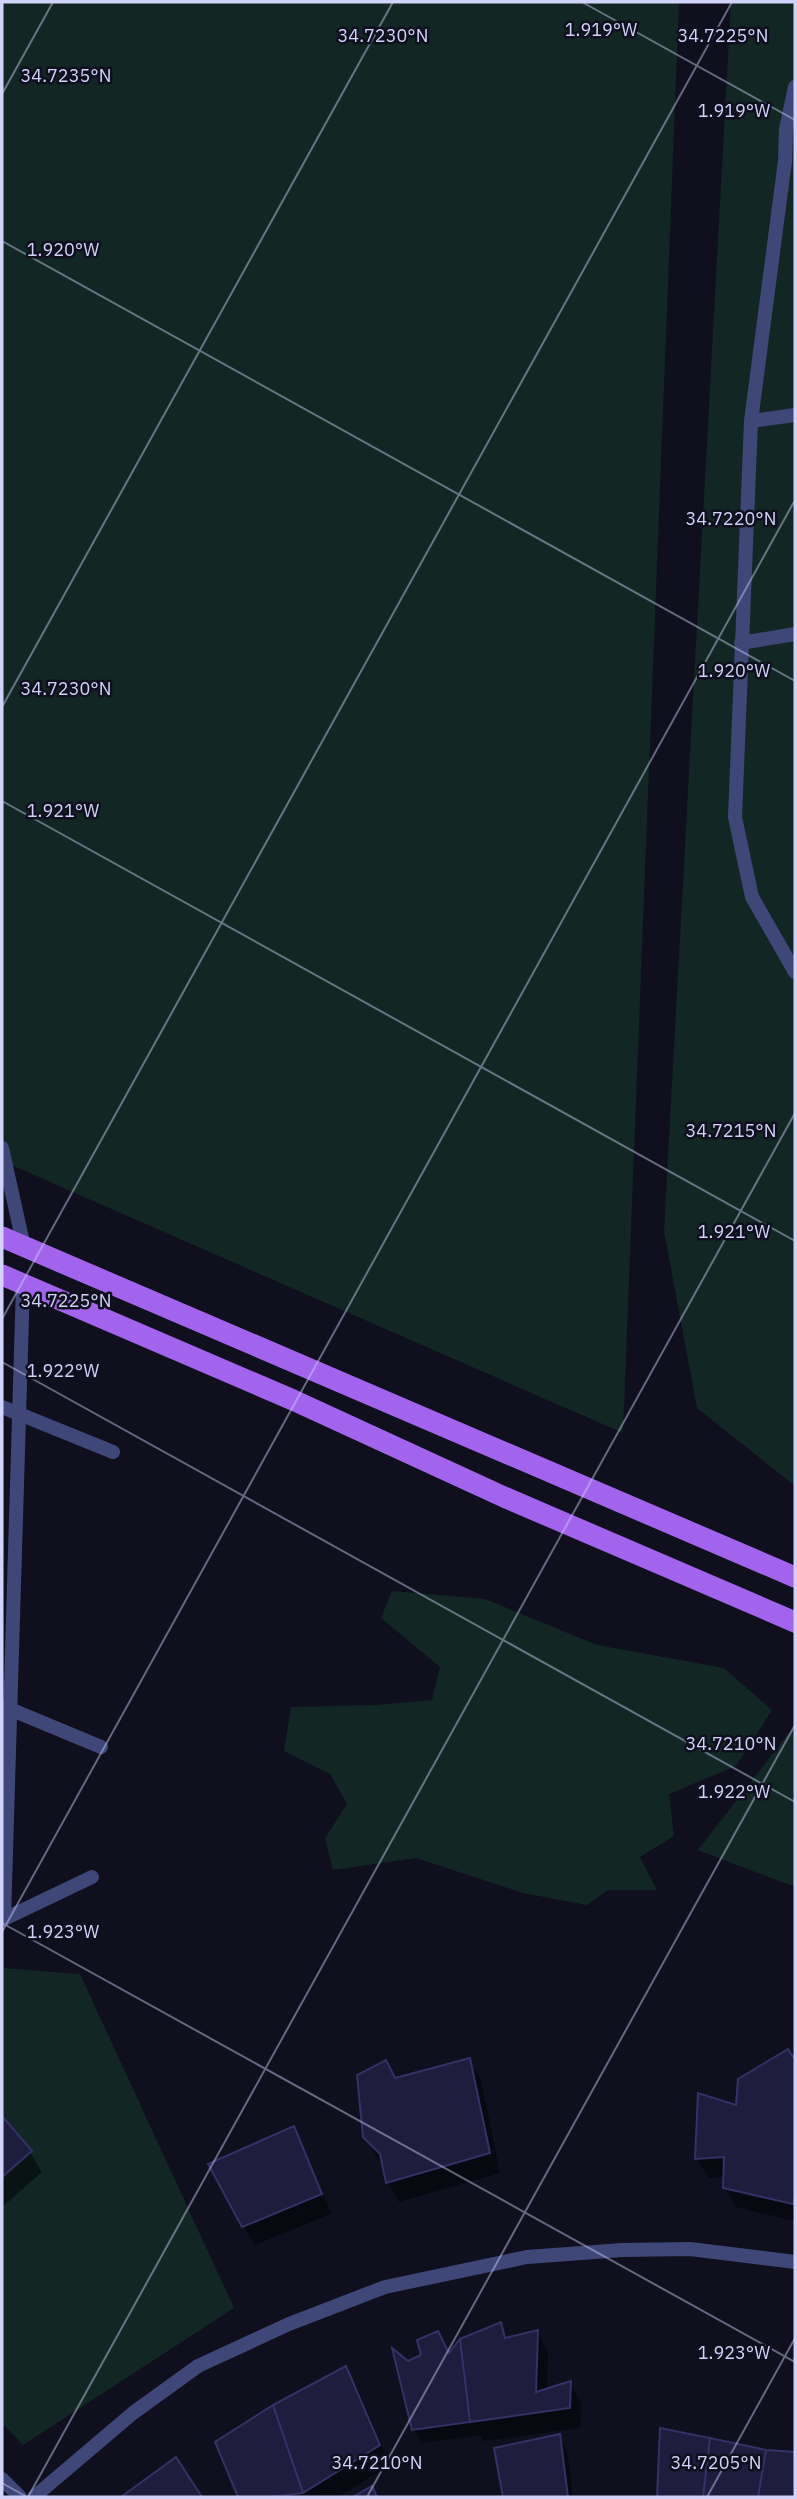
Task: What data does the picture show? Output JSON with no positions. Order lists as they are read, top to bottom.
{
  "coordinates": [
    "1.919°W",
    "34.7230°N",
    "34.7225°N",
    "34.7235°N",
    "1.920°W",
    "34.7220°N",
    "1.921°W",
    "34.7215°N",
    "1.922°W",
    "34.7210°N",
    "1.923°W",
    "34.7205°N"
  ]
}
